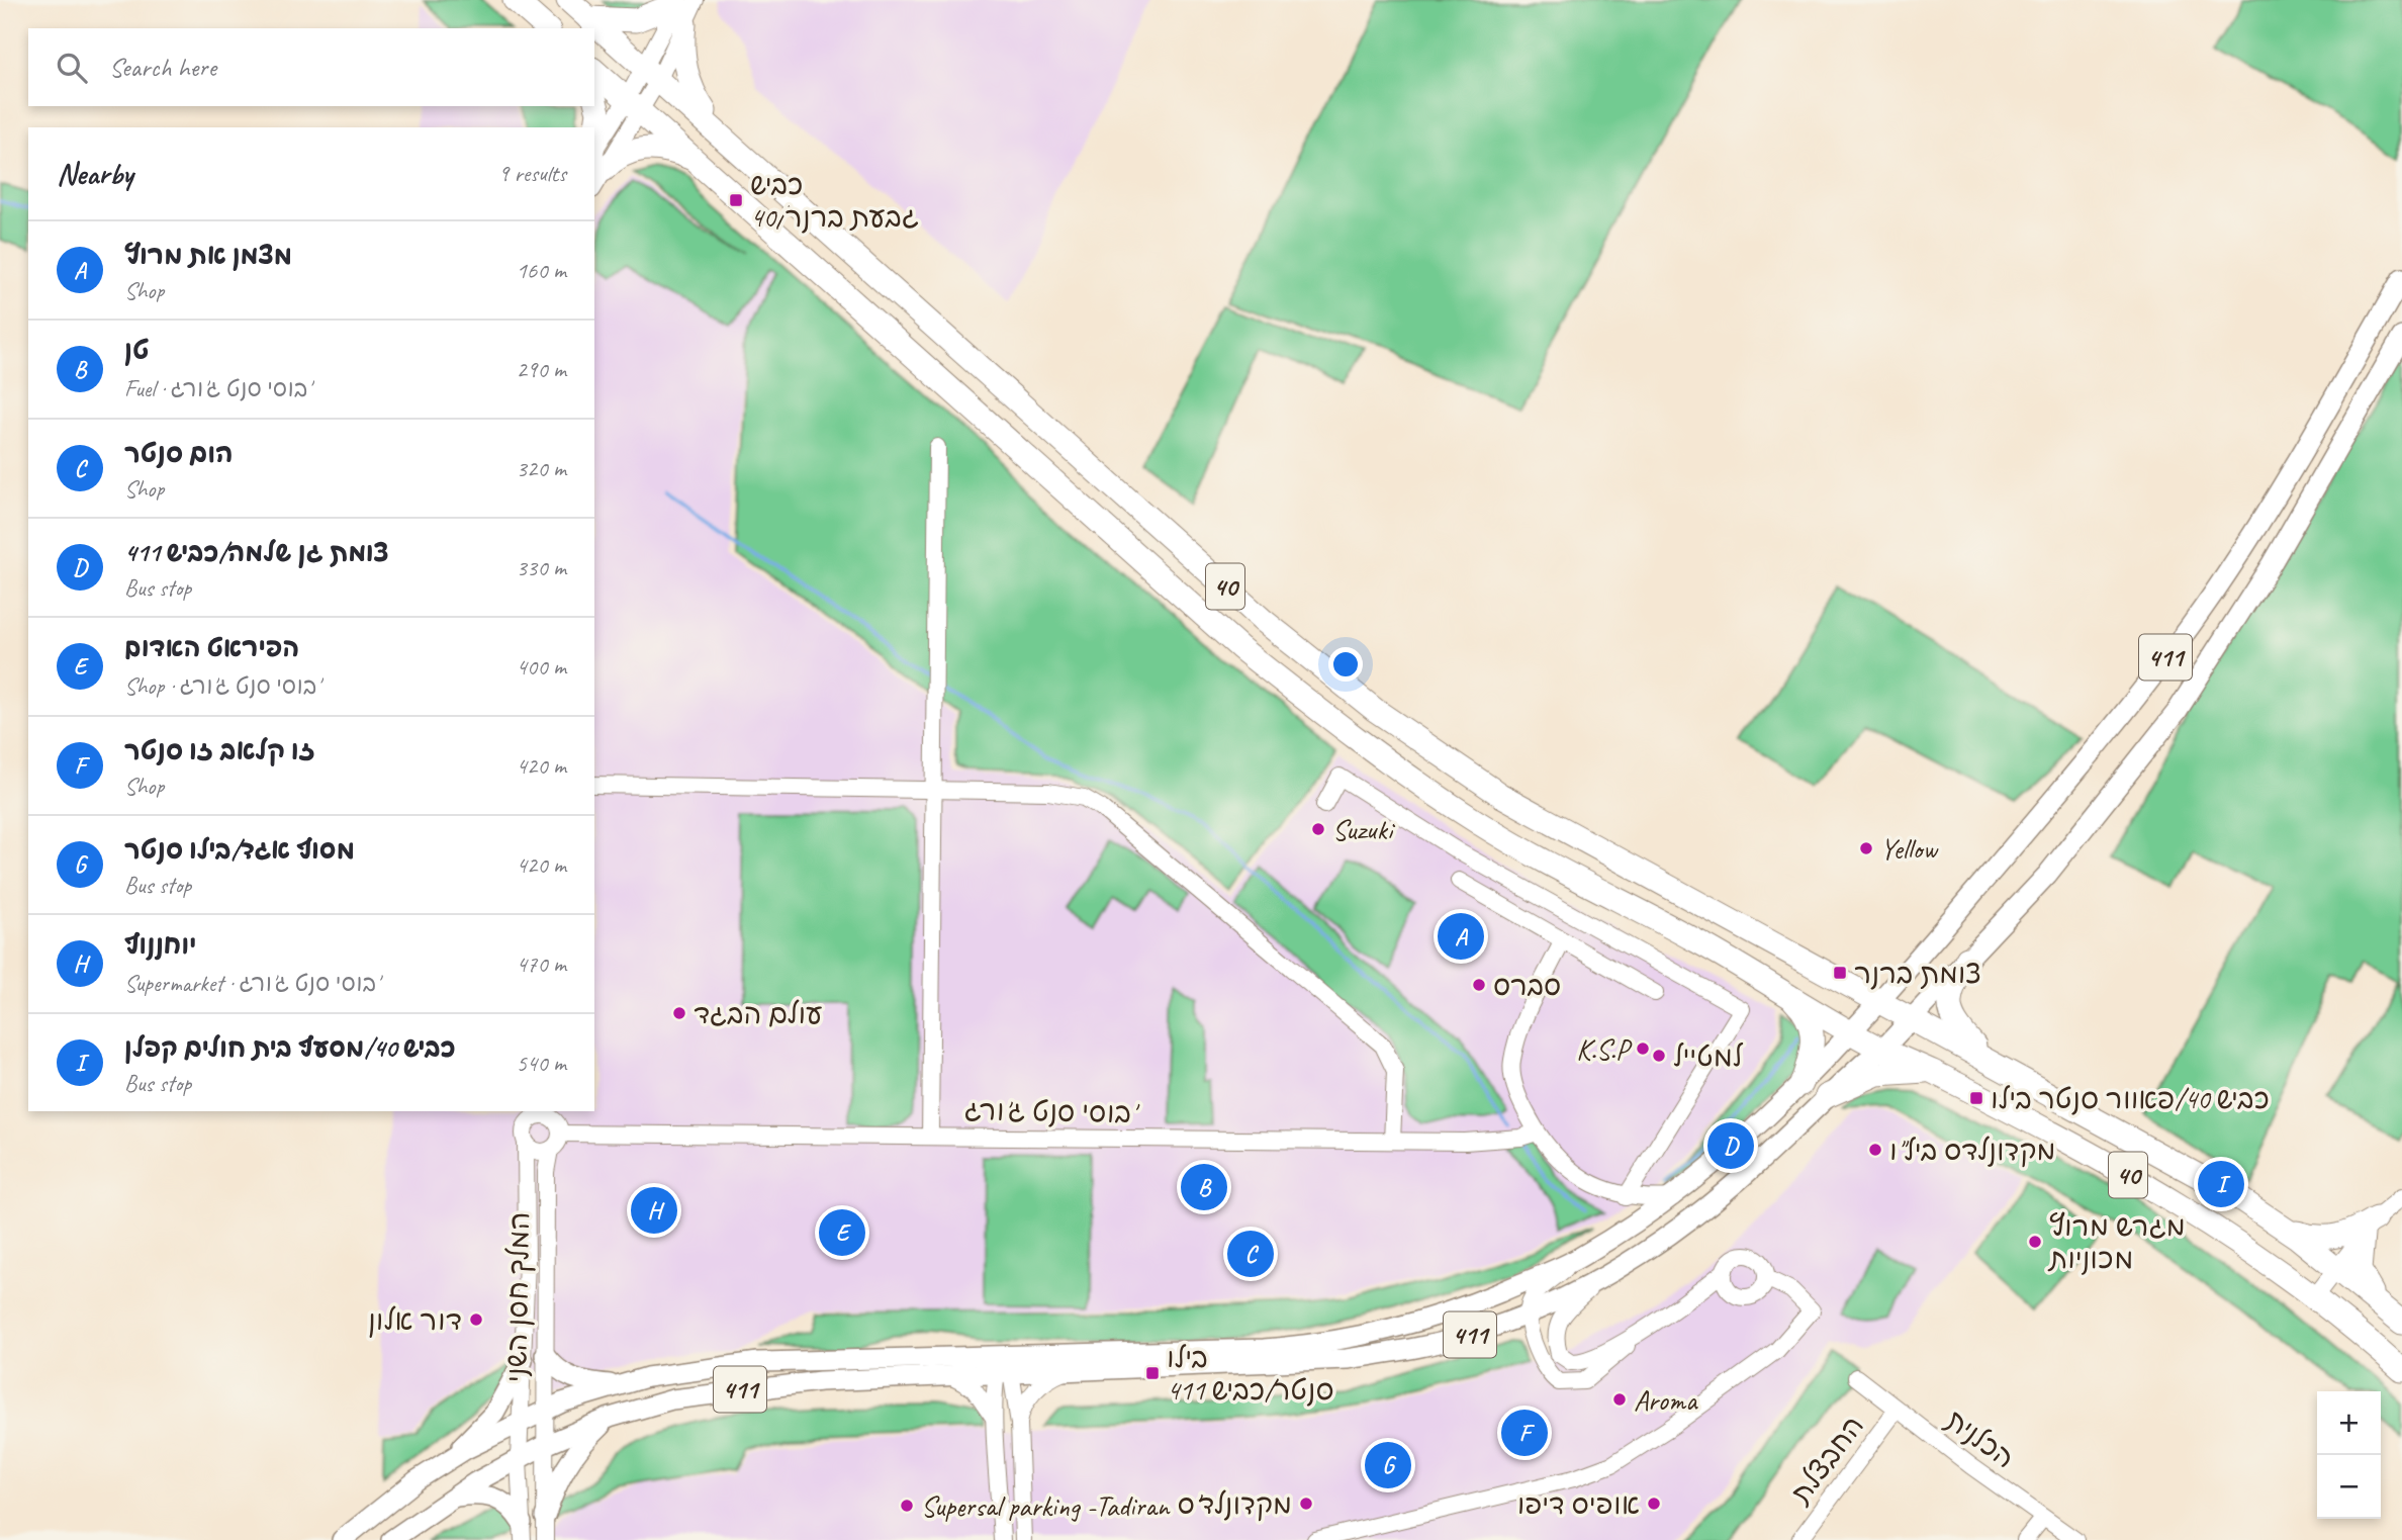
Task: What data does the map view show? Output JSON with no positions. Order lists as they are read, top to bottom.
{
  "streets": {
    "highway": ["40"],
    "main road": ["411"],
    "street": [
      "בוסי סנט ג'ורג'",
      "המלך חסן השני",
      "הכלנית",
      "החבצלת"
    ]
  },
  "crossings": [
    ["40", "411"],
    ["411", "המלך חסן השני"],
    ["בוסי סנט ג'ורג'", "המלך חסן השני"],
    ["הכלנית", "החבצלת"]
  ],
  "places": {
    "transit": [
      "כביש 40/גבעת ברנר",
      "צומת ברנר",
      "כביש 40/פאוור סנטר בילו",
      "בילו סנטר/כביש 411"
    ],
    "other": [
      "Suzuki",
      "Yellow",
      "סברס",
      "עולם הבגד",
      "K.S.P",
      "למטייל",
      "מקדונלדס ביל\"ו",
      "מגרש מרוץ מכוניות",
      "דור אלון",
      "Aroma",
      "מקדונלד'ס",
      "אופיס דיפו",
      "Supersal parking -Tadiran"
    ]
  },
  "page": {
    "search": "Search here",
    "heading": ["Nearby", "9 results"],
    "list": [
      {
        "mark": "A",
        "name": "מצמן את מרוץ",
        "note": "Shop",
        "value": "160 m"
      },
      {
        "mark": "B",
        "name": "טן",
        "note": "Fuel · בוסי סנט ג'ורג'",
        "value": "290 m"
      },
      {
        "mark": "C",
        "name": "הום סנטר",
        "note": "Shop",
        "value": "320 m"
      },
      {
        "mark": "D",
        "name": "צומת גן שלמה/כביש 411",
        "note": "Bus stop",
        "value": "330 m"
      },
      {
        "mark": "E",
        "name": "הפיראט האדום",
        "note": "Shop · בוסי סנט ג'ורג'",
        "value": "400 m"
      },
      {
        "mark": "F",
        "name": "זו קלאב זו סנטר",
        "note": "Shop",
        "value": "420 m"
      },
      {
        "mark": "G",
        "name": "מסוף אגד/בילו סנטר",
        "note": "Bus stop",
        "value": "420 m"
      },
      {
        "mark": "H",
        "name": "יוחננוף",
        "note": "Supermarket · בוסי סנט ג'ורג'",
        "value": "470 m"
      },
      {
        "mark": "I",
        "name": "כביש 40/מסעף בית חולים קפלן",
        "note": "Bus stop",
        "value": "540 m"
      }
    ],
    "pins": [
      "A",
      "D",
      "I",
      "B",
      "H",
      "E",
      "C",
      "F",
      "G"
    ],
    "map_buttons": ["+", "−"]
  }
}
